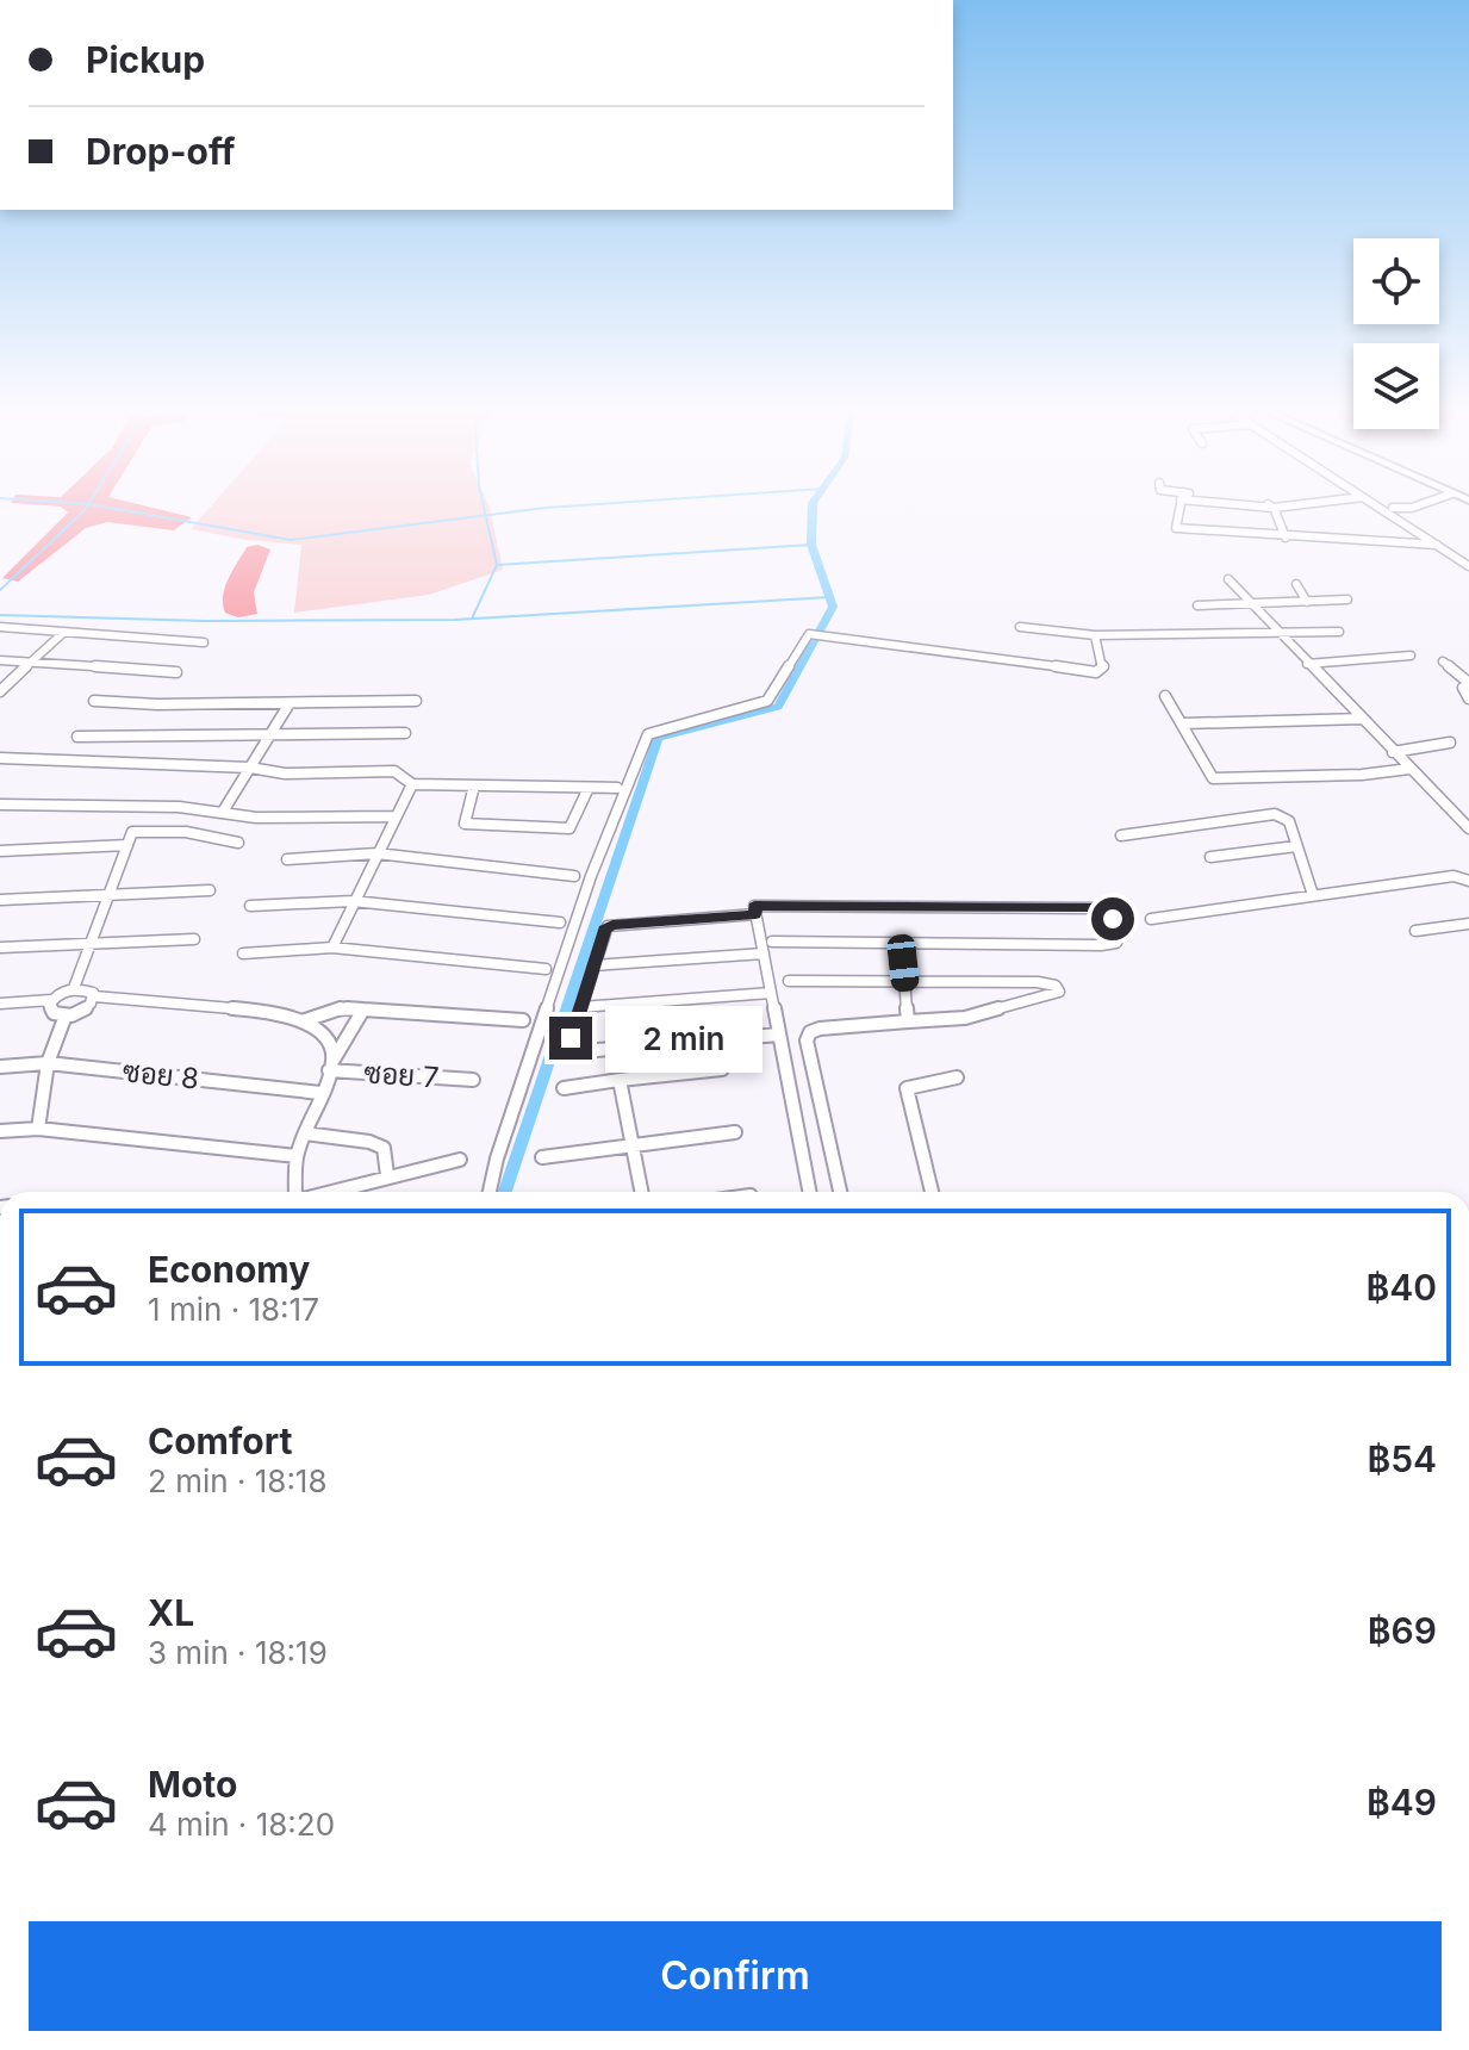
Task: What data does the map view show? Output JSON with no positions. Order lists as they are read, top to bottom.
{
  "streets": {
    "street": ["ซอย 8", "ซอย 7"]
  },
  "page": {
    "banner": ["Pickup", "Drop-off"],
    "bubble": "2 min",
    "list": [
      {
        "name": "Economy",
        "note": "1 min · 18:17",
        "value": "฿40"
      },
      {
        "name": "Comfort",
        "note": "2 min · 18:18",
        "value": "฿54"
      },
      {
        "name": "XL",
        "note": "3 min · 18:19",
        "value": "฿69"
      },
      {
        "name": "Moto",
        "note": "4 min · 18:20",
        "value": "฿49"
      }
    ],
    "buttons": "Confirm"
  }
}
